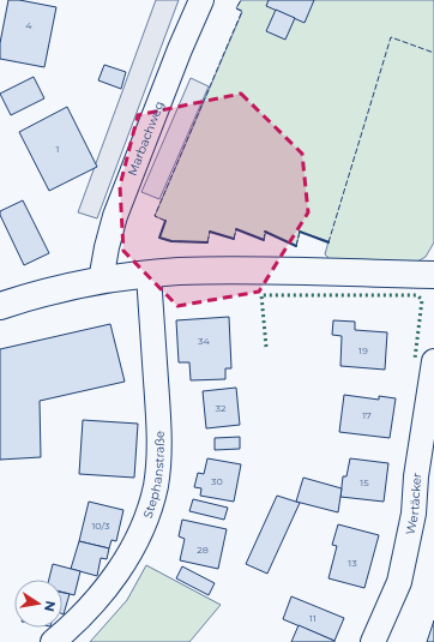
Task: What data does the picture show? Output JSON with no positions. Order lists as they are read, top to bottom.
{
  "streets": {
    "street": ["Marbachweg", "Stephanstraße", "Wertäcker"]
  },
  "house_numbers": [
    "4",
    "1",
    "34",
    "19",
    "32",
    "17",
    "30",
    "15",
    "10/3",
    "28",
    "13",
    "11"
  ],
  "north": "right"
}
